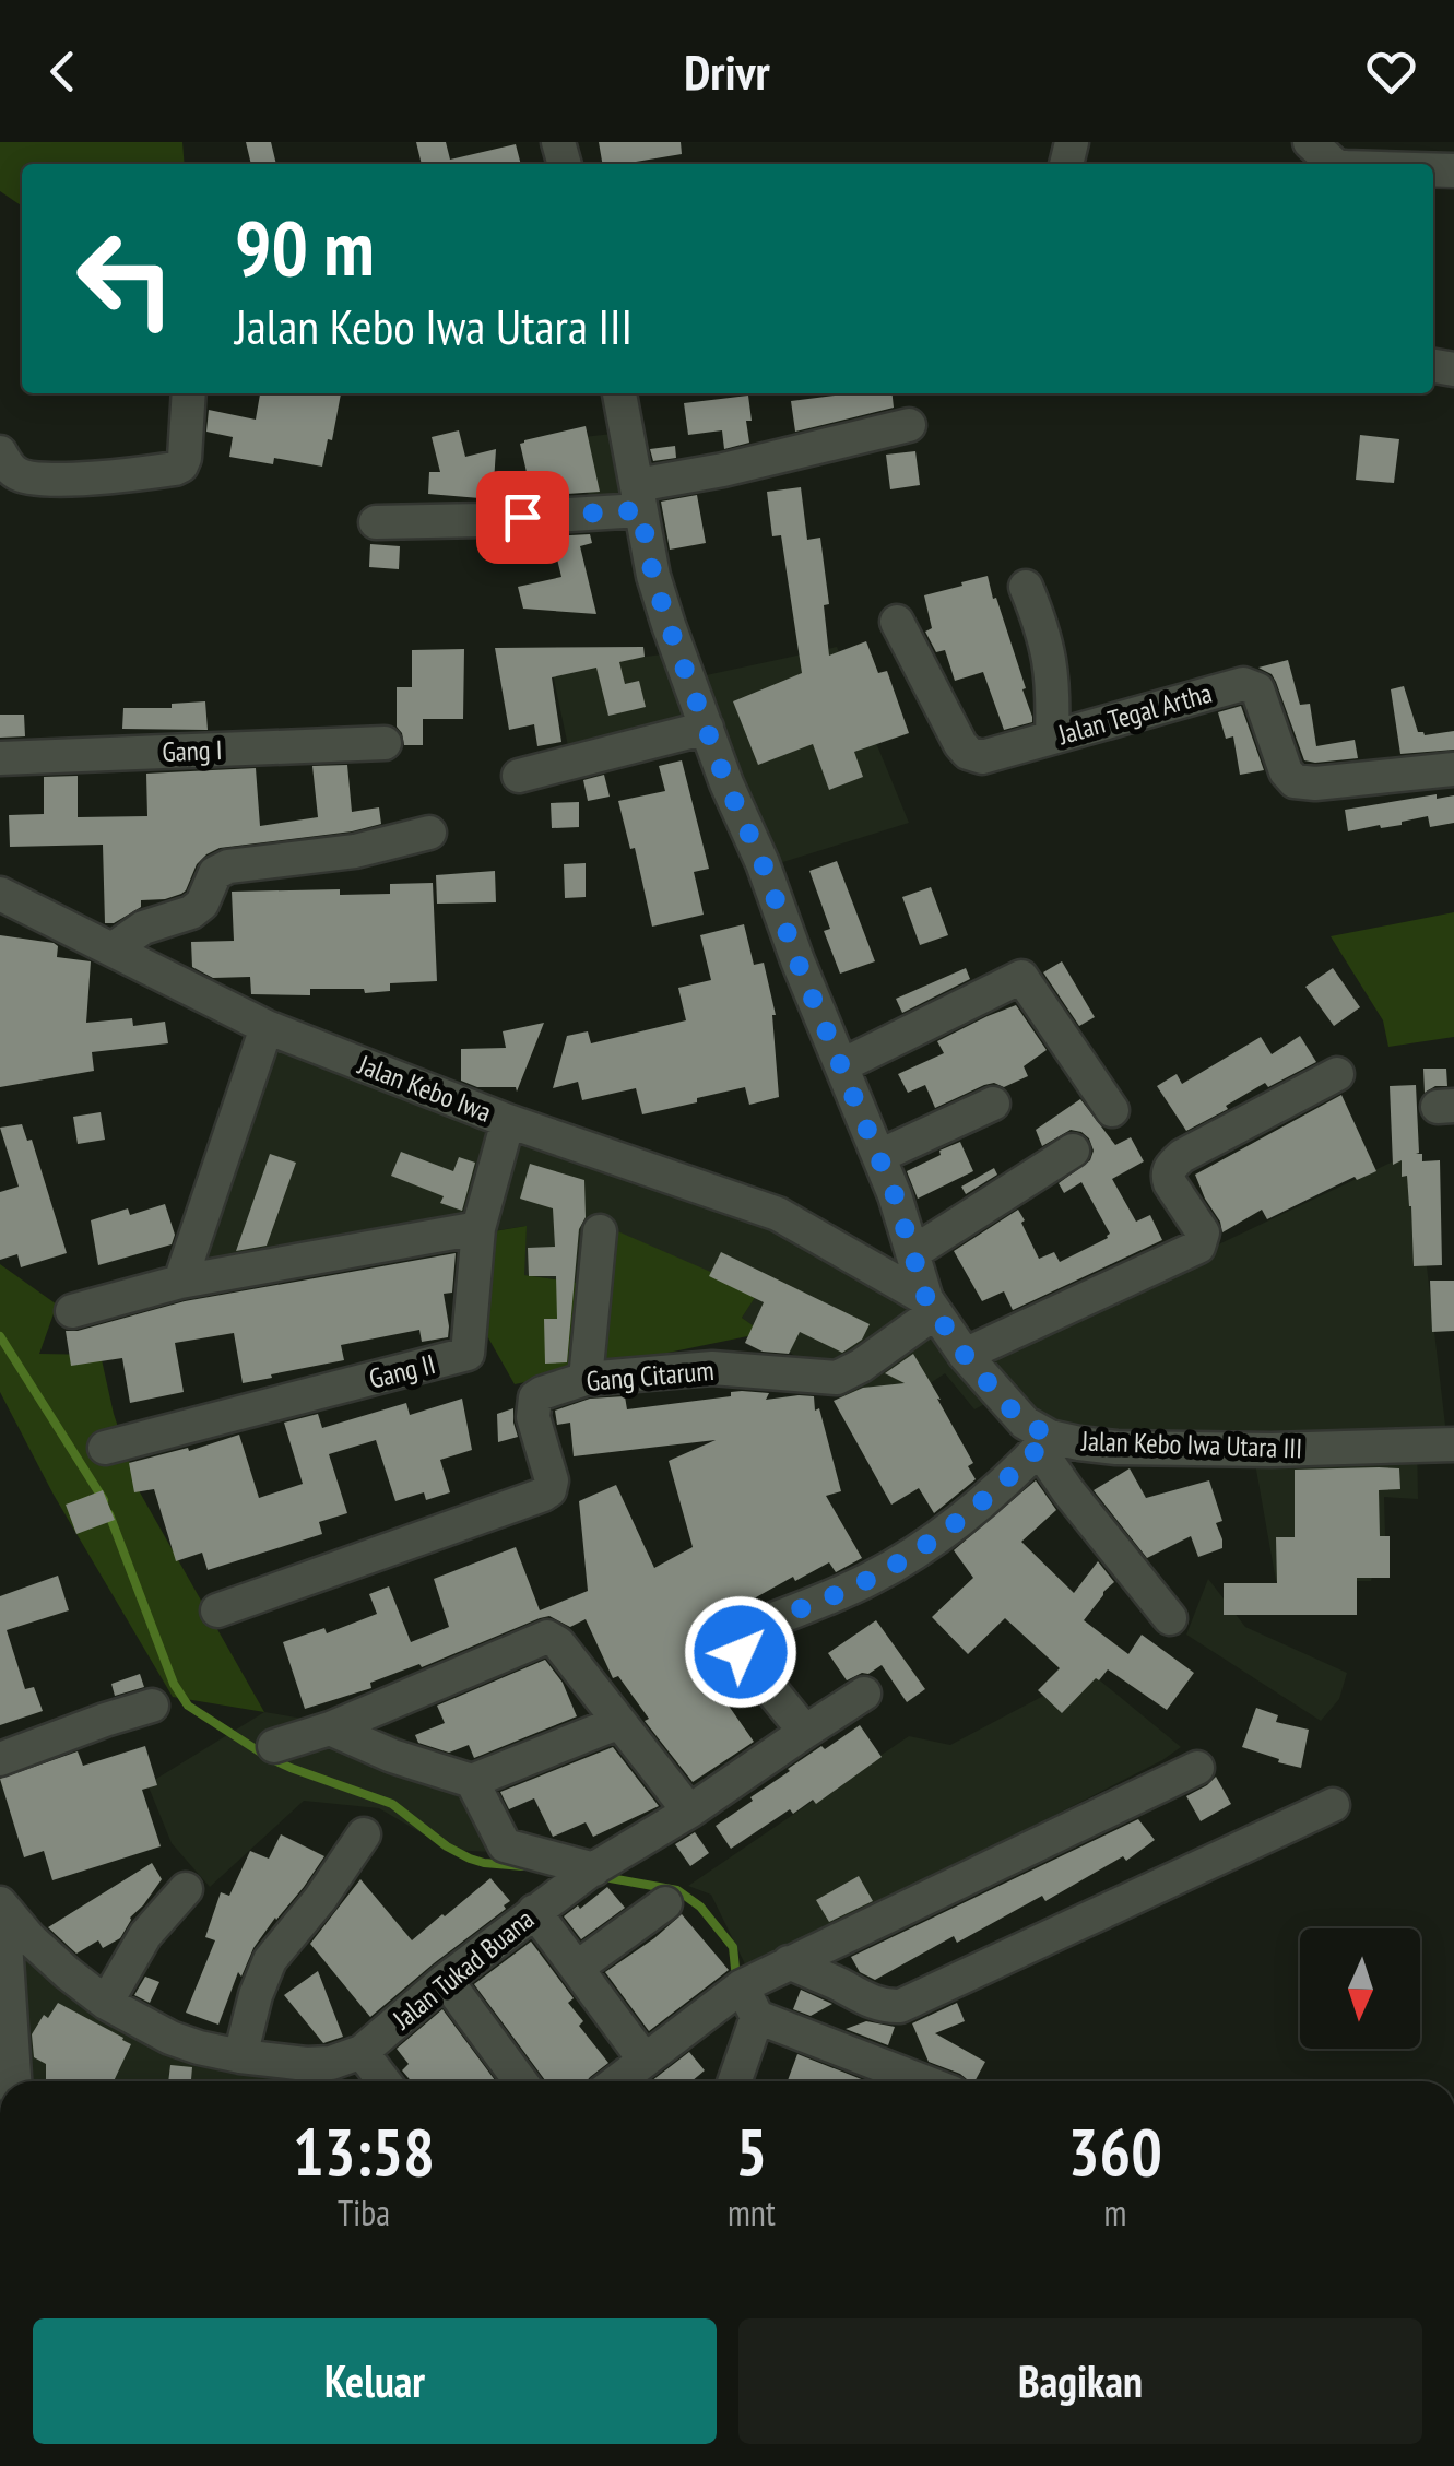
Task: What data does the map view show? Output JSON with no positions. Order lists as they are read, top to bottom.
{
  "streets": {
    "street": [
      "Jalan Tegal Artha",
      "Gang I",
      "Jalan Kebo Iwa",
      "Gang II",
      "Gang Citarum",
      "Jalan Kebo Iwa Utara III",
      "Jalan Tukad Buana"
    ]
  },
  "crossings": [
    ["Jalan Kebo Iwa", "Gang II"],
    ["Jalan Kebo Iwa", "Jalan Kebo Iwa Utara III"],
    ["Gang Citarum", "Jalan Kebo Iwa Utara III"]
  ],
  "north": "bottom",
  "page": {
    "header": "Drivr",
    "turn": ["90 m", "Jalan Kebo Iwa Utara III"],
    "eta": [
      "13:58",
      "Tiba",
      "5",
      "mnt",
      "360",
      "m"
    ],
    "buttons": ["Keluar", "Bagikan"]
  }
}
